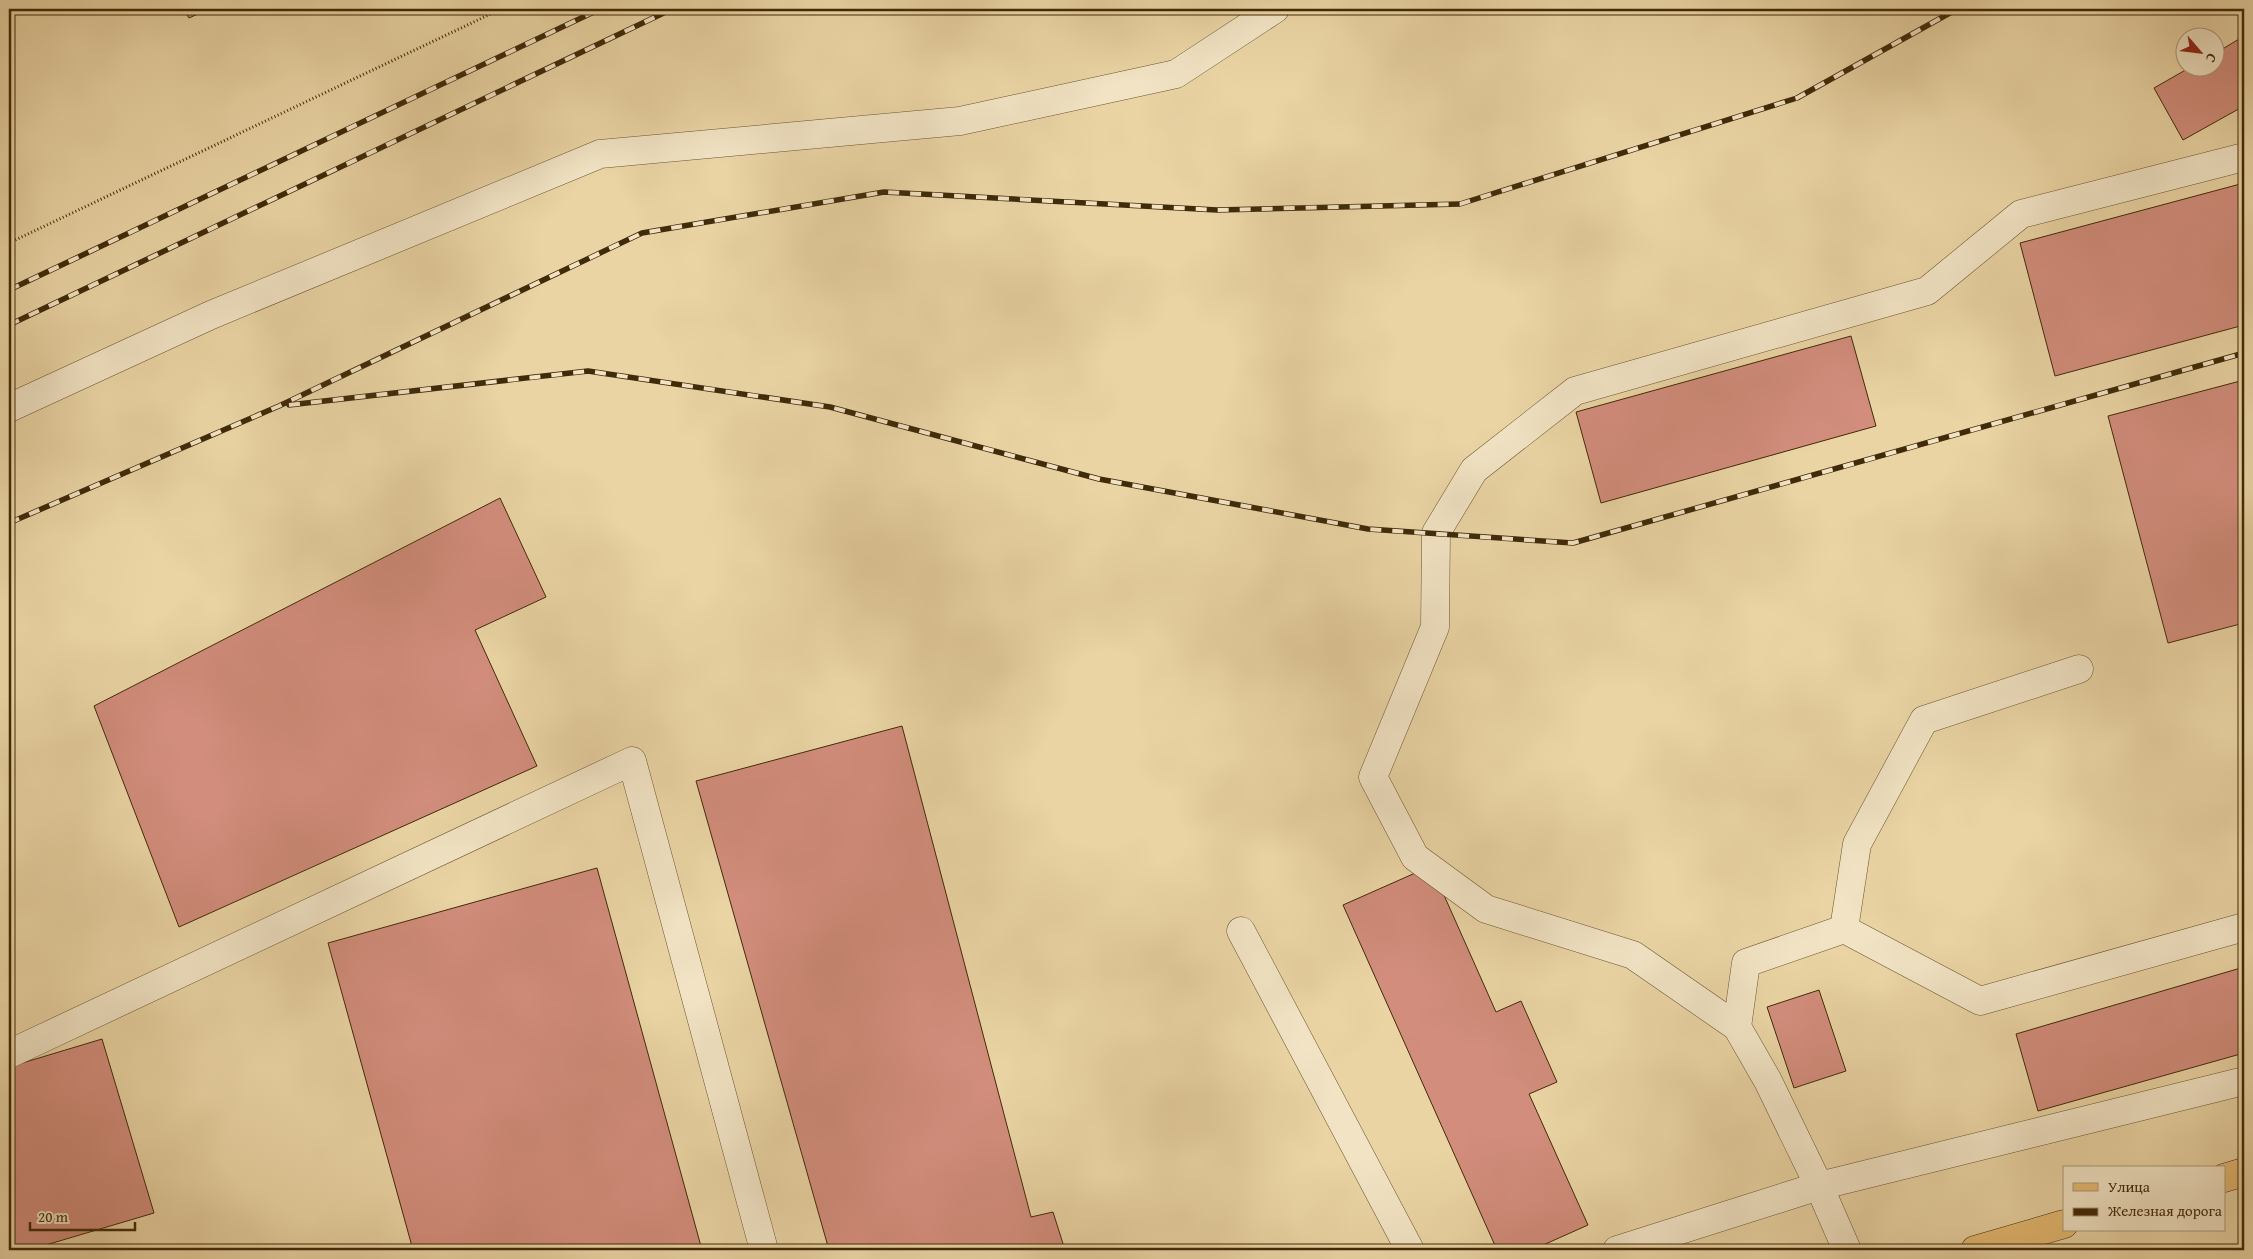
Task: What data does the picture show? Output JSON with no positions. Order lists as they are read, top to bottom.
{
  "legend": ["Улица", "Железная дорога"],
  "scale_bar": "20 m",
  "north": "bottom right"
}
